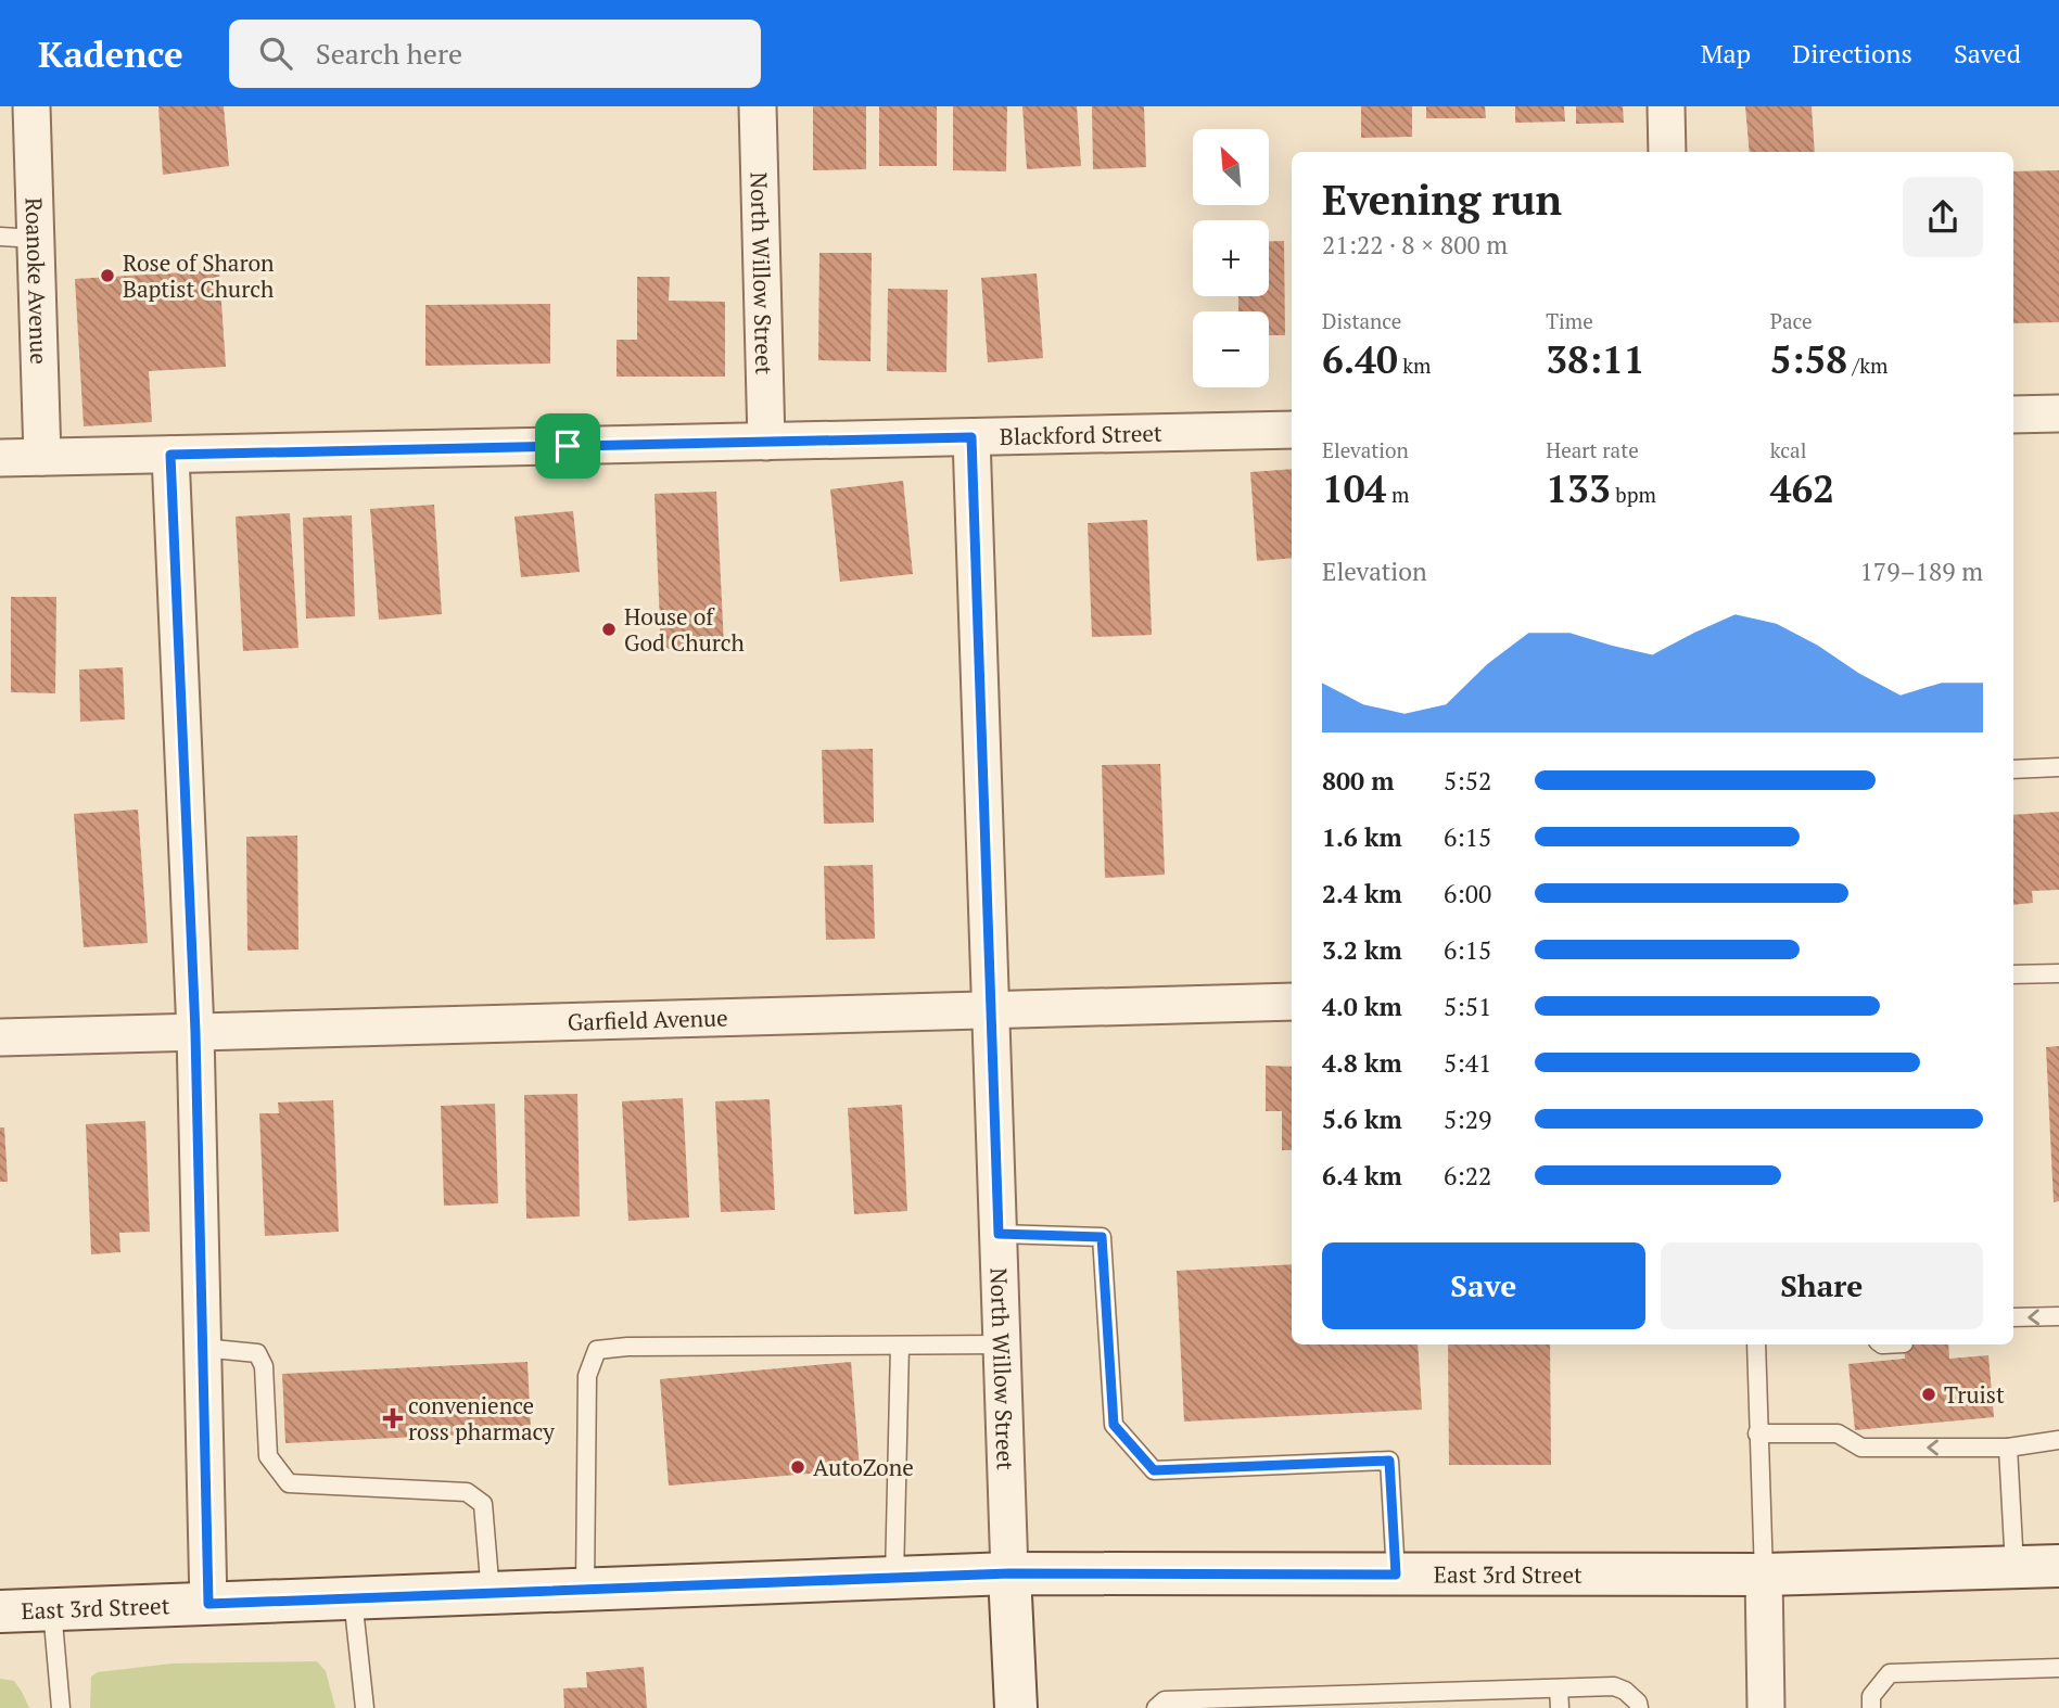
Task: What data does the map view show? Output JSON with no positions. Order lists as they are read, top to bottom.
{
  "streets": {
    "main road": ["North Willow Street", "East 3rd Street"],
    "street": ["Roanoke Avenue", "Blackford Street", "Garfield Avenue"]
  },
  "crossings": [
    ["North Willow Street", "Blackford Street"],
    ["North Willow Street", "Garfield Avenue"],
    ["North Willow Street", "East 3rd Street"],
    ["Roanoke Avenue", "Blackford Street"]
  ],
  "places": {
    "other": [
      "Rose of Sharon Baptist Church",
      "House of God Church",
      "Truist",
      "AutoZone"
    ],
    "health": ["convenience ross pharmacy"]
  },
  "north": "top left",
  "page": {
    "header": "Kadence",
    "search": "Search here",
    "nav": ["Map", "Directions", "Saved"],
    "map_buttons": ["+", "−"],
    "heading": ["Evening run", "21:22 · 8 × 800 m"],
    "stats": [
      ["Distance", "6.40 km"],
      ["Time", "38:11"],
      ["Pace", "5:58 /km"],
      ["Elevation", "104 m"],
      ["Heart rate", "133 bpm"],
      ["kcal", "462"]
    ],
    "chart": ["Elevation", "179–189 m"],
    "list": [
      {
        "name": "800 m",
        "note": "5:52"
      },
      {
        "name": "1.6 km",
        "note": "6:15"
      },
      {
        "name": "2.4 km",
        "note": "6:00"
      },
      {
        "name": "3.2 km",
        "note": "6:15"
      },
      {
        "name": "4.0 km",
        "note": "5:51"
      },
      {
        "name": "4.8 km",
        "note": "5:41"
      },
      {
        "name": "5.6 km",
        "note": "5:29"
      },
      {
        "name": "6.4 km",
        "note": "6:22"
      }
    ],
    "buttons": ["Save", "Share"]
  }
}
